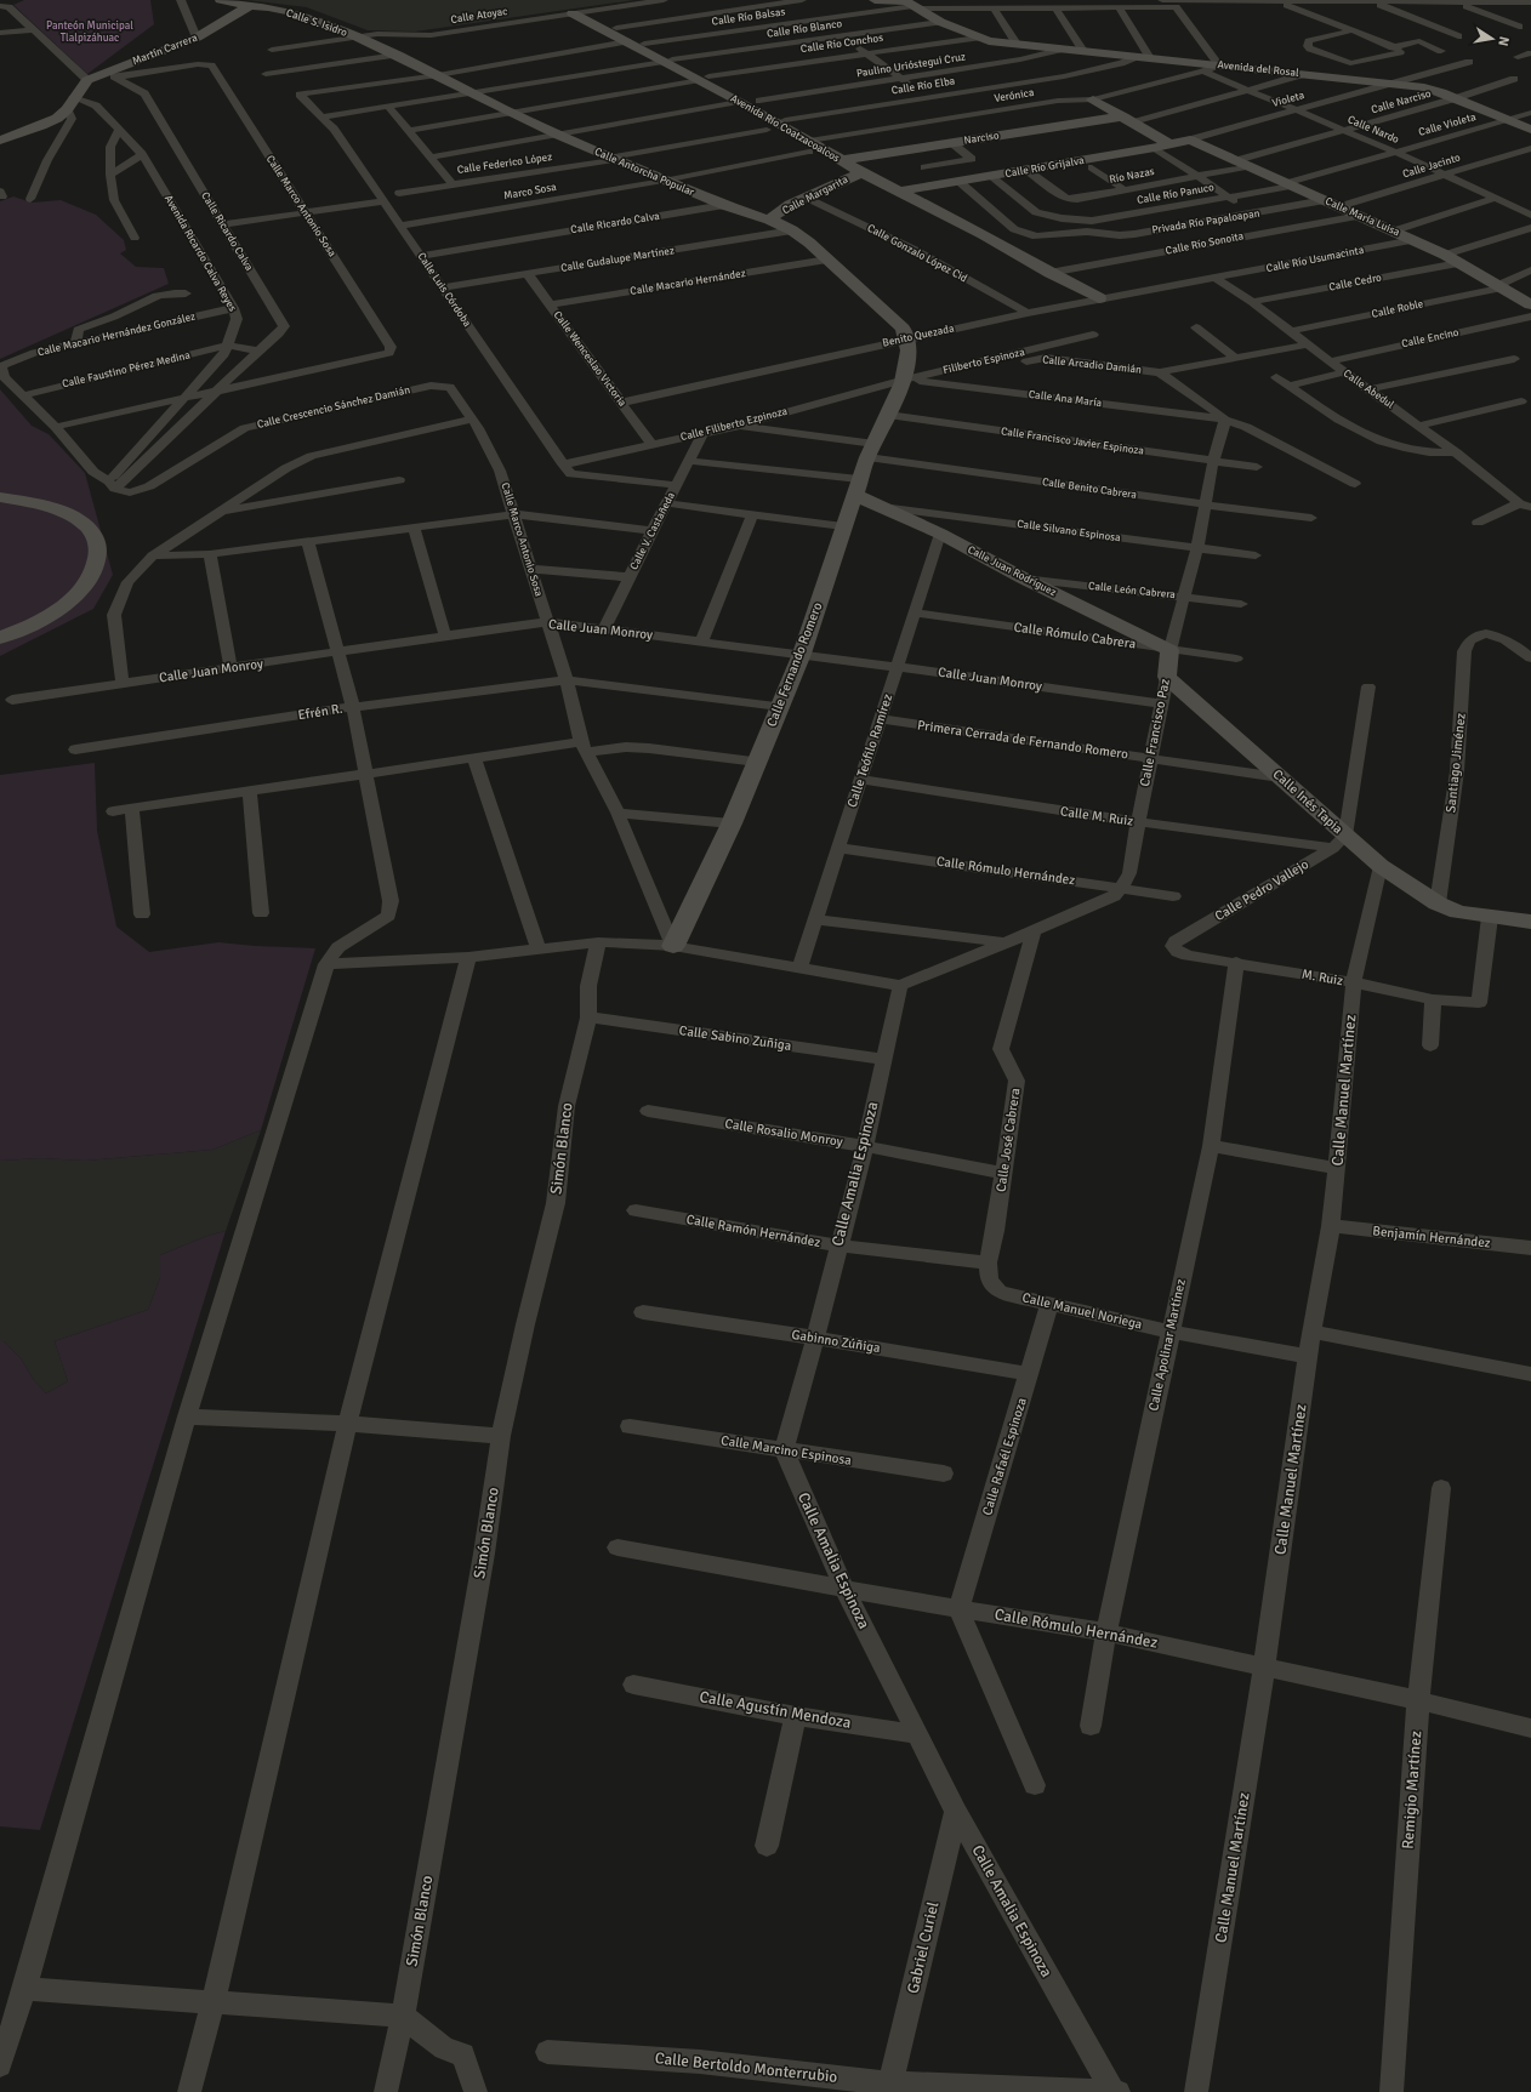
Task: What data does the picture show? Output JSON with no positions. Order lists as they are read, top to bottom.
{
  "streets": {
    "street": [
      "Calle Atoyac",
      "Calle Río Balsas",
      "Calle S. Isidro",
      "Calle Río Blanco",
      "Calle Río Conchos",
      "Martín Carrera",
      "Paulino Urióstegui Cruz",
      "Avenida del Rosal",
      "Calle Río Elba",
      "Verónica",
      "Violeta",
      "Calle Narciso",
      "Calle Violeta",
      "Avenida Río Coatzacoalcos",
      "Calle Nardo",
      "Narciso",
      "Calle Federico López",
      "Calle Jacinto",
      "Calle Río Grijalva",
      "Calle Antorcha Popular",
      "Río Nazas",
      "Marco Sosa",
      "Calle Río Panuco",
      "Calle Margarita",
      "Calle Marco Antonio Sosa",
      "Calle María Luisa",
      "Privada Río Papaloapan",
      "Calle Ricardo Calva",
      "Calle Río Sonoita",
      "Avenida Ricardo Calva Reyes",
      "Calle Gonzalo López Cid",
      "Calle Gudalupe Martínez",
      "Calle Río Usumacinta",
      "Calle Macario Hernández",
      "Calle Cedro",
      "Calle Luis Córdoba",
      "Calle Roble",
      "Calle Macario Hernández González",
      "Benito Quezada",
      "Calle Encino",
      "Calle Wenceslao Victoria",
      "Filiberto Espinoza",
      "Calle Arcadio Damián",
      "Calle Faustino Pérez Medina",
      "Calle Abedul",
      "Calle Ana María",
      "Calle Crescencio Sánchez Damián",
      "Calle Filiberto Ezpinoza",
      "Calle Francisco Javier Espinoza",
      "Calle Benito Cabrera",
      "Calle V. Castañeda",
      "Calle Silvano Espinosa",
      "Calle Juan Rodríguez",
      "Calle León Cabrera",
      "Calle Juan Monroy",
      "Calle Rómulo Cabrera",
      "Calle Fernando Romero",
      "Efrén R.",
      "Calle Francisco Paz",
      "Primera Cerrada de Fernando Romero",
      "Calle Teófilo Ramírez",
      "Santiago Jiménez",
      "Calle Inés Tapia",
      "Calle M. Ruiz",
      "Calle Rómulo Hernández",
      "Calle Pedro Vallejo",
      "M. Ruiz",
      "Calle Sabino Zuñiga",
      "Calle Manuel Martínez",
      "Calle Rosalio Monroy",
      "Calle José Cabrera",
      "Simón Blanco",
      "Calle Amalia Espinoza",
      "Calle Ramón Hernández",
      "Benjamín Hernández",
      "Calle Manuel Noriega",
      "Gabinno Zúñiga",
      "Calle Apolinar Martínez",
      "Calle Marcino Espinosa",
      "Calle Rafaél Espinoza",
      "Calle Agustín Mendoza",
      "Remigio Martínez",
      "Gabriel Curiel",
      "Calle Bertoldo Monterrubio"
    ]
  },
  "crossings": [
    ["Calle Atoyac", "Calle S. Isidro"],
    ["Calle Atoyac", "Avenida Río Coatzacoalcos"],
    ["Calle Atoyac", "Calle Antorcha Popular"],
    ["Calle Río Balsas", "Avenida del Rosal"],
    ["Calle S. Isidro", "Martín Carrera"],
    ["Calle S. Isidro", "Calle Antorcha Popular"],
    ["Calle Río Blanco", "Avenida del Rosal"],
    ["Calle Río Blanco", "Avenida Río Coatzacoalcos"],
    ["Calle Río Blanco", "Calle Antorcha Popular"],
    ["Calle Río Blanco", "Calle Luis Córdoba"],
    ["Calle Río Conchos", "Avenida del Rosal"],
    ["Calle Río Conchos", "Avenida Río Coatzacoalcos"],
    ["Calle Río Conchos", "Calle Antorcha Popular"],
    ["Martín Carrera", "Calle Ricardo Calva"],
    ["Paulino Urióstegui Cruz", "Avenida del Rosal"],
    ["Avenida del Rosal", "Calle Río Elba"],
    ["Avenida del Rosal", "Verónica"],
    ["Avenida del Rosal", "Violeta"],
    ["Avenida del Rosal", "Calle Narciso"],
    ["Avenida del Rosal", "Calle Violeta"],
    ["Avenida del Rosal", "Narciso"],
    ["Verónica", "Avenida Río Coatzacoalcos"],
    ["Verónica", "Calle Nardo"],
    ["Verónica", "Calle Antorcha Popular"],
    ["Verónica", "Marco Sosa"],
    ["Violeta", "Calle Nardo"],
    ["Violeta", "Calle Río Grijalva"],
    ["Violeta", "Calle María Luisa"],
    ["Calle Narciso", "Calle Nardo"],
    ["Calle Narciso", "Río Nazas"],
    ["Calle Narciso", "Calle María Luisa"],
    ["Calle Violeta", "Calle Nardo"],
    ["Calle Violeta", "Calle Río Panuco"],
    ["Calle Violeta", "Calle María Luisa"],
    ["Avenida Río Coatzacoalcos", "Narciso"],
    ["Avenida Río Coatzacoalcos", "Calle Río Grijalva"],
    ["Avenida Río Coatzacoalcos", "Calle Margarita"],
    ["Avenida Río Coatzacoalcos", "Calle Río Sonoita"],
    ["Avenida Río Coatzacoalcos", "Benito Quezada"],
    ["Calle Nardo", "Narciso"],
    ["Calle Nardo", "Calle Jacinto"],
    ["Calle Federico López", "Calle Antorcha Popular"],
    ["Calle Jacinto", "Calle María Luisa"],
    ["Calle Río Grijalva", "Río Nazas"],
    ["Calle Río Grijalva", "Calle Río Panuco"],
    ["Calle Río Grijalva", "Calle María Luisa"],
    ["Calle Río Grijalva", "Privada Río Papaloapan"],
    ["Calle Antorcha Popular", "Marco Sosa"],
    ["Calle Antorcha Popular", "Calle Margarita"],
    ["Calle Antorcha Popular", "Calle Ricardo Calva"],
    ["Calle Antorcha Popular", "Calle Gudalupe Martínez"],
    ["Calle Antorcha Popular", "Calle Macario Hernández"],
    ["Calle Antorcha Popular", "Calle Luis Córdoba"],
    ["Calle Antorcha Popular", "Benito Quezada"],
    ["Calle Antorcha Popular", "Calle Fernando Romero"],
    ["Río Nazas", "Calle María Luisa"],
    ["Marco Sosa", "Calle Luis Córdoba"],
    ["Calle Río Panuco", "Calle María Luisa"],
    ["Calle Margarita", "Calle Gonzalo López Cid"],
    ["Calle Marco Antonio Sosa", "Calle Ricardo Calva"],
    ["Calle Marco Antonio Sosa", "Calle Crescencio Sánchez Damián"],
    ["Calle Marco Antonio Sosa", "Calle Juan Monroy"],
    ["Calle Marco Antonio Sosa", "Efrén R."],
    ["Calle María Luisa", "Privada Río Papaloapan"],
    ["Calle María Luisa", "Calle Río Sonoita"],
    ["Calle María Luisa", "Calle Río Usumacinta"],
    ["Calle María Luisa", "Calle Cedro"],
    ["Calle María Luisa", "Calle Roble"],
    ["Calle Ricardo Calva", "Avenida Ricardo Calva Reyes"],
    ["Calle Ricardo Calva", "Calle Luis Córdoba"],
    ["Calle Ricardo Calva", "Calle Crescencio Sánchez Damián"],
    ["Avenida Ricardo Calva Reyes", "Calle Macario Hernández González"],
    ["Avenida Ricardo Calva Reyes", "Calle Faustino Pérez Medina"],
    ["Avenida Ricardo Calva Reyes", "Calle Crescencio Sánchez Damián"],
    ["Calle Gonzalo López Cid", "Benito Quezada"],
    ["Calle Gudalupe Martínez", "Calle Luis Córdoba"],
    ["Calle Gudalupe Martínez", "Calle Wenceslao Victoria"],
    ["Calle Río Usumacinta", "Benito Quezada"],
    ["Calle Río Usumacinta", "Calle Abedul"],
    ["Calle Macario Hernández", "Calle Wenceslao Victoria"],
    ["Calle Cedro", "Calle Abedul"],
    ["Calle Luis Córdoba", "Calle Filiberto Ezpinoza"],
    ["Calle Roble", "Calle Abedul"],
    ["Calle Macario Hernández González", "Calle Faustino Pérez Medina"],
    ["Benito Quezada", "Calle Wenceslao Victoria"],
    ["Benito Quezada", "Calle Abedul"],
    ["Benito Quezada", "Calle Fernando Romero"],
    ["Calle Encino", "Calle Abedul"],
    ["Calle Wenceslao Victoria", "Calle Filiberto Ezpinoza"],
    ["Filiberto Espinoza", "Calle Ana María"],
    ["Filiberto Espinoza", "Calle Filiberto Ezpinoza"],
    ["Filiberto Espinoza", "Calle Fernando Romero"],
    ["Calle Arcadio Damián", "Calle Ana María"],
    ["Calle Ana María", "Calle Filiberto Ezpinoza"],
    ["Calle Ana María", "Calle Fernando Romero"],
    ["Calle Ana María", "Calle Francisco Paz"],
    ["Calle Filiberto Ezpinoza", "Calle Benito Cabrera"],
    ["Calle Filiberto Ezpinoza", "Calle V. Castañeda"],
    ["Calle Filiberto Ezpinoza", "Calle Fernando Romero"],
    ["Calle Francisco Javier Espinoza", "Calle Fernando Romero"],
    ["Calle Francisco Javier Espinoza", "Calle Francisco Paz"],
    ["Calle Benito Cabrera", "Calle Fernando Romero"],
    ["Calle Benito Cabrera", "Calle Francisco Paz"],
    ["Calle V. Castañeda", "Calle Juan Monroy"],
    ["Calle Silvano Espinosa", "Calle Juan Rodríguez"],
    ["Calle Silvano Espinosa", "Calle Francisco Paz"],
    ["Calle Juan Rodríguez", "Calle León Cabrera"],
    ["Calle Juan Rodríguez", "Calle Rómulo Cabrera"],
    ["Calle Juan Rodríguez", "Calle Fernando Romero"],
    ["Calle Juan Rodríguez", "Calle Francisco Paz"],
    ["Calle Juan Rodríguez", "Calle Teófilo Ramírez"],
    ["Calle León Cabrera", "Calle Francisco Paz"],
    ["Calle Juan Monroy", "Calle Fernando Romero"],
    ["Calle Juan Monroy", "Calle Francisco Paz"],
    ["Calle Juan Monroy", "Calle Teófilo Ramírez"],
    ["Calle Rómulo Cabrera", "Calle Francisco Paz"],
    ["Calle Rómulo Cabrera", "Calle Teófilo Ramírez"],
    ["Calle Francisco Paz", "Primera Cerrada de Fernando Romero"],
    ["Calle Francisco Paz", "Calle Inés Tapia"],
    ["Calle Francisco Paz", "Calle M. Ruiz"],
    ["Calle Francisco Paz", "Calle Rómulo Hernández"],
    ["Primera Cerrada de Fernando Romero", "Calle Teófilo Ramírez"],
    ["Primera Cerrada de Fernando Romero", "Calle Inés Tapia"],
    ["Calle Teófilo Ramírez", "Calle M. Ruiz"],
    ["Calle Teófilo Ramírez", "Calle Rómulo Hernández"],
    ["Santiago Jiménez", "Calle Inés Tapia"],
    ["Calle Inés Tapia", "Calle M. Ruiz"],
    ["Calle Inés Tapia", "Calle Pedro Vallejo"],
    ["Calle Inés Tapia", "M. Ruiz"],
    ["Calle Inés Tapia", "Calle Manuel Martínez"],
    ["Calle M. Ruiz", "Calle Pedro Vallejo"],
    ["Calle Rómulo Hernández", "Calle Manuel Martínez"],
    ["Calle Rómulo Hernández", "Calle Amalia Espinoza"],
    ["Calle Rómulo Hernández", "Calle Apolinar Martínez"],
    ["Calle Rómulo Hernández", "Calle Rafaél Espinoza"],
    ["Calle Rómulo Hernández", "Remigio Martínez"],
    ["Calle Pedro Vallejo", "M. Ruiz"],
    ["M. Ruiz", "Calle Manuel Martínez"],
    ["M. Ruiz", "Calle Apolinar Martínez"],
    ["Calle Sabino Zuñiga", "Simón Blanco"],
    ["Calle Sabino Zuñiga", "Calle Amalia Espinoza"],
    ["Calle Manuel Martínez", "Benjamín Hernández"],
    ["Calle Manuel Martínez", "Calle Manuel Noriega"],
    ["Calle Rosalio Monroy", "Calle José Cabrera"],
    ["Calle Rosalio Monroy", "Calle Amalia Espinoza"],
    ["Calle José Cabrera", "Calle Ramón Hernández"],
    ["Calle José Cabrera", "Calle Manuel Noriega"],
    ["Calle Amalia Espinoza", "Calle Ramón Hernández"],
    ["Calle Amalia Espinoza", "Gabinno Zúñiga"],
    ["Calle Amalia Espinoza", "Calle Marcino Espinosa"],
    ["Calle Amalia Espinoza", "Calle Agustín Mendoza"],
    ["Calle Amalia Espinoza", "Gabriel Curiel"],
    ["Calle Amalia Espinoza", "Calle Bertoldo Monterrubio"],
    ["Calle Manuel Noriega", "Calle Apolinar Martínez"],
    ["Calle Manuel Noriega", "Calle Rafaél Espinoza"],
    ["Gabinno Zúñiga", "Calle Rafaél Espinoza"],
    ["Gabriel Curiel", "Calle Bertoldo Monterrubio"]
  ],
  "parks": ["Panteón Municipal Tlalpizáhuac"],
  "north": "right"
}
